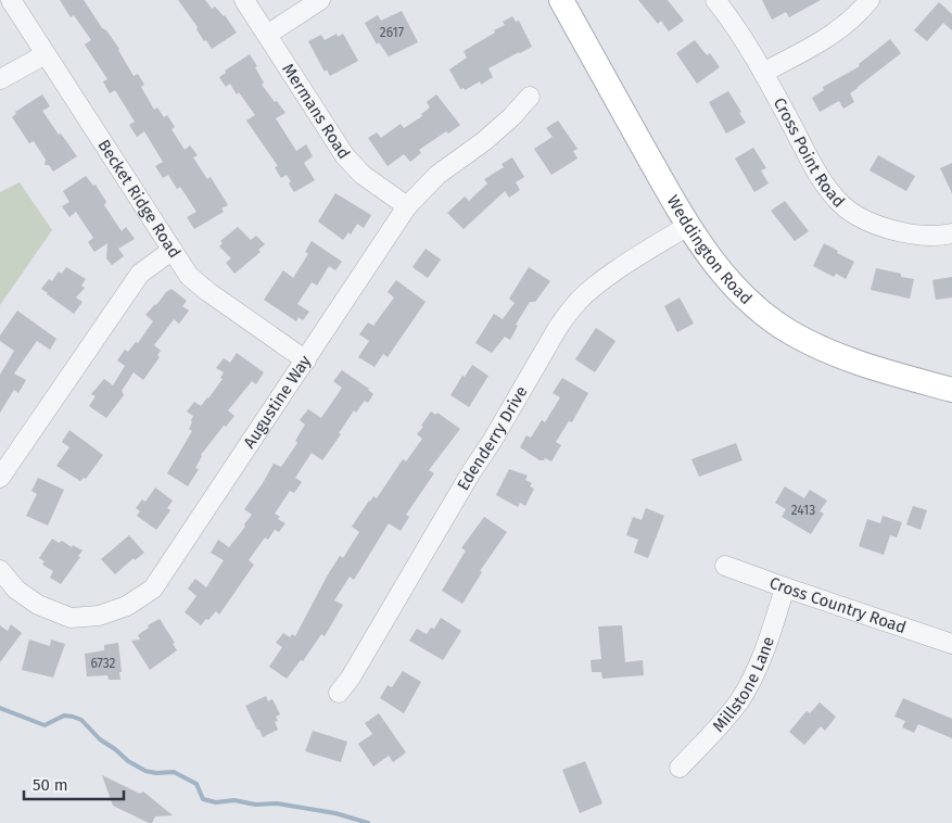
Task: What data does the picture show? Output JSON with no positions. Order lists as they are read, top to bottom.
{
  "streets": {
    "main road": ["Weddington Road"],
    "street": [
      "Mermans Road",
      "Cross Point Road",
      "Becket Ridge Road",
      "Augustine Way",
      "Edenderry Drive",
      "Cross Country Road",
      "Millstone Lane"
    ]
  },
  "crossings": [
    ["Mermans Road", "Augustine Way"],
    ["Becket Ridge Road", "Augustine Way"],
    ["Weddington Road", "Edenderry Drive"],
    ["Cross Country Road", "Millstone Lane"]
  ],
  "house_numbers": ["2617", "2413", "6732"],
  "scale_bar": "50 m"
}
